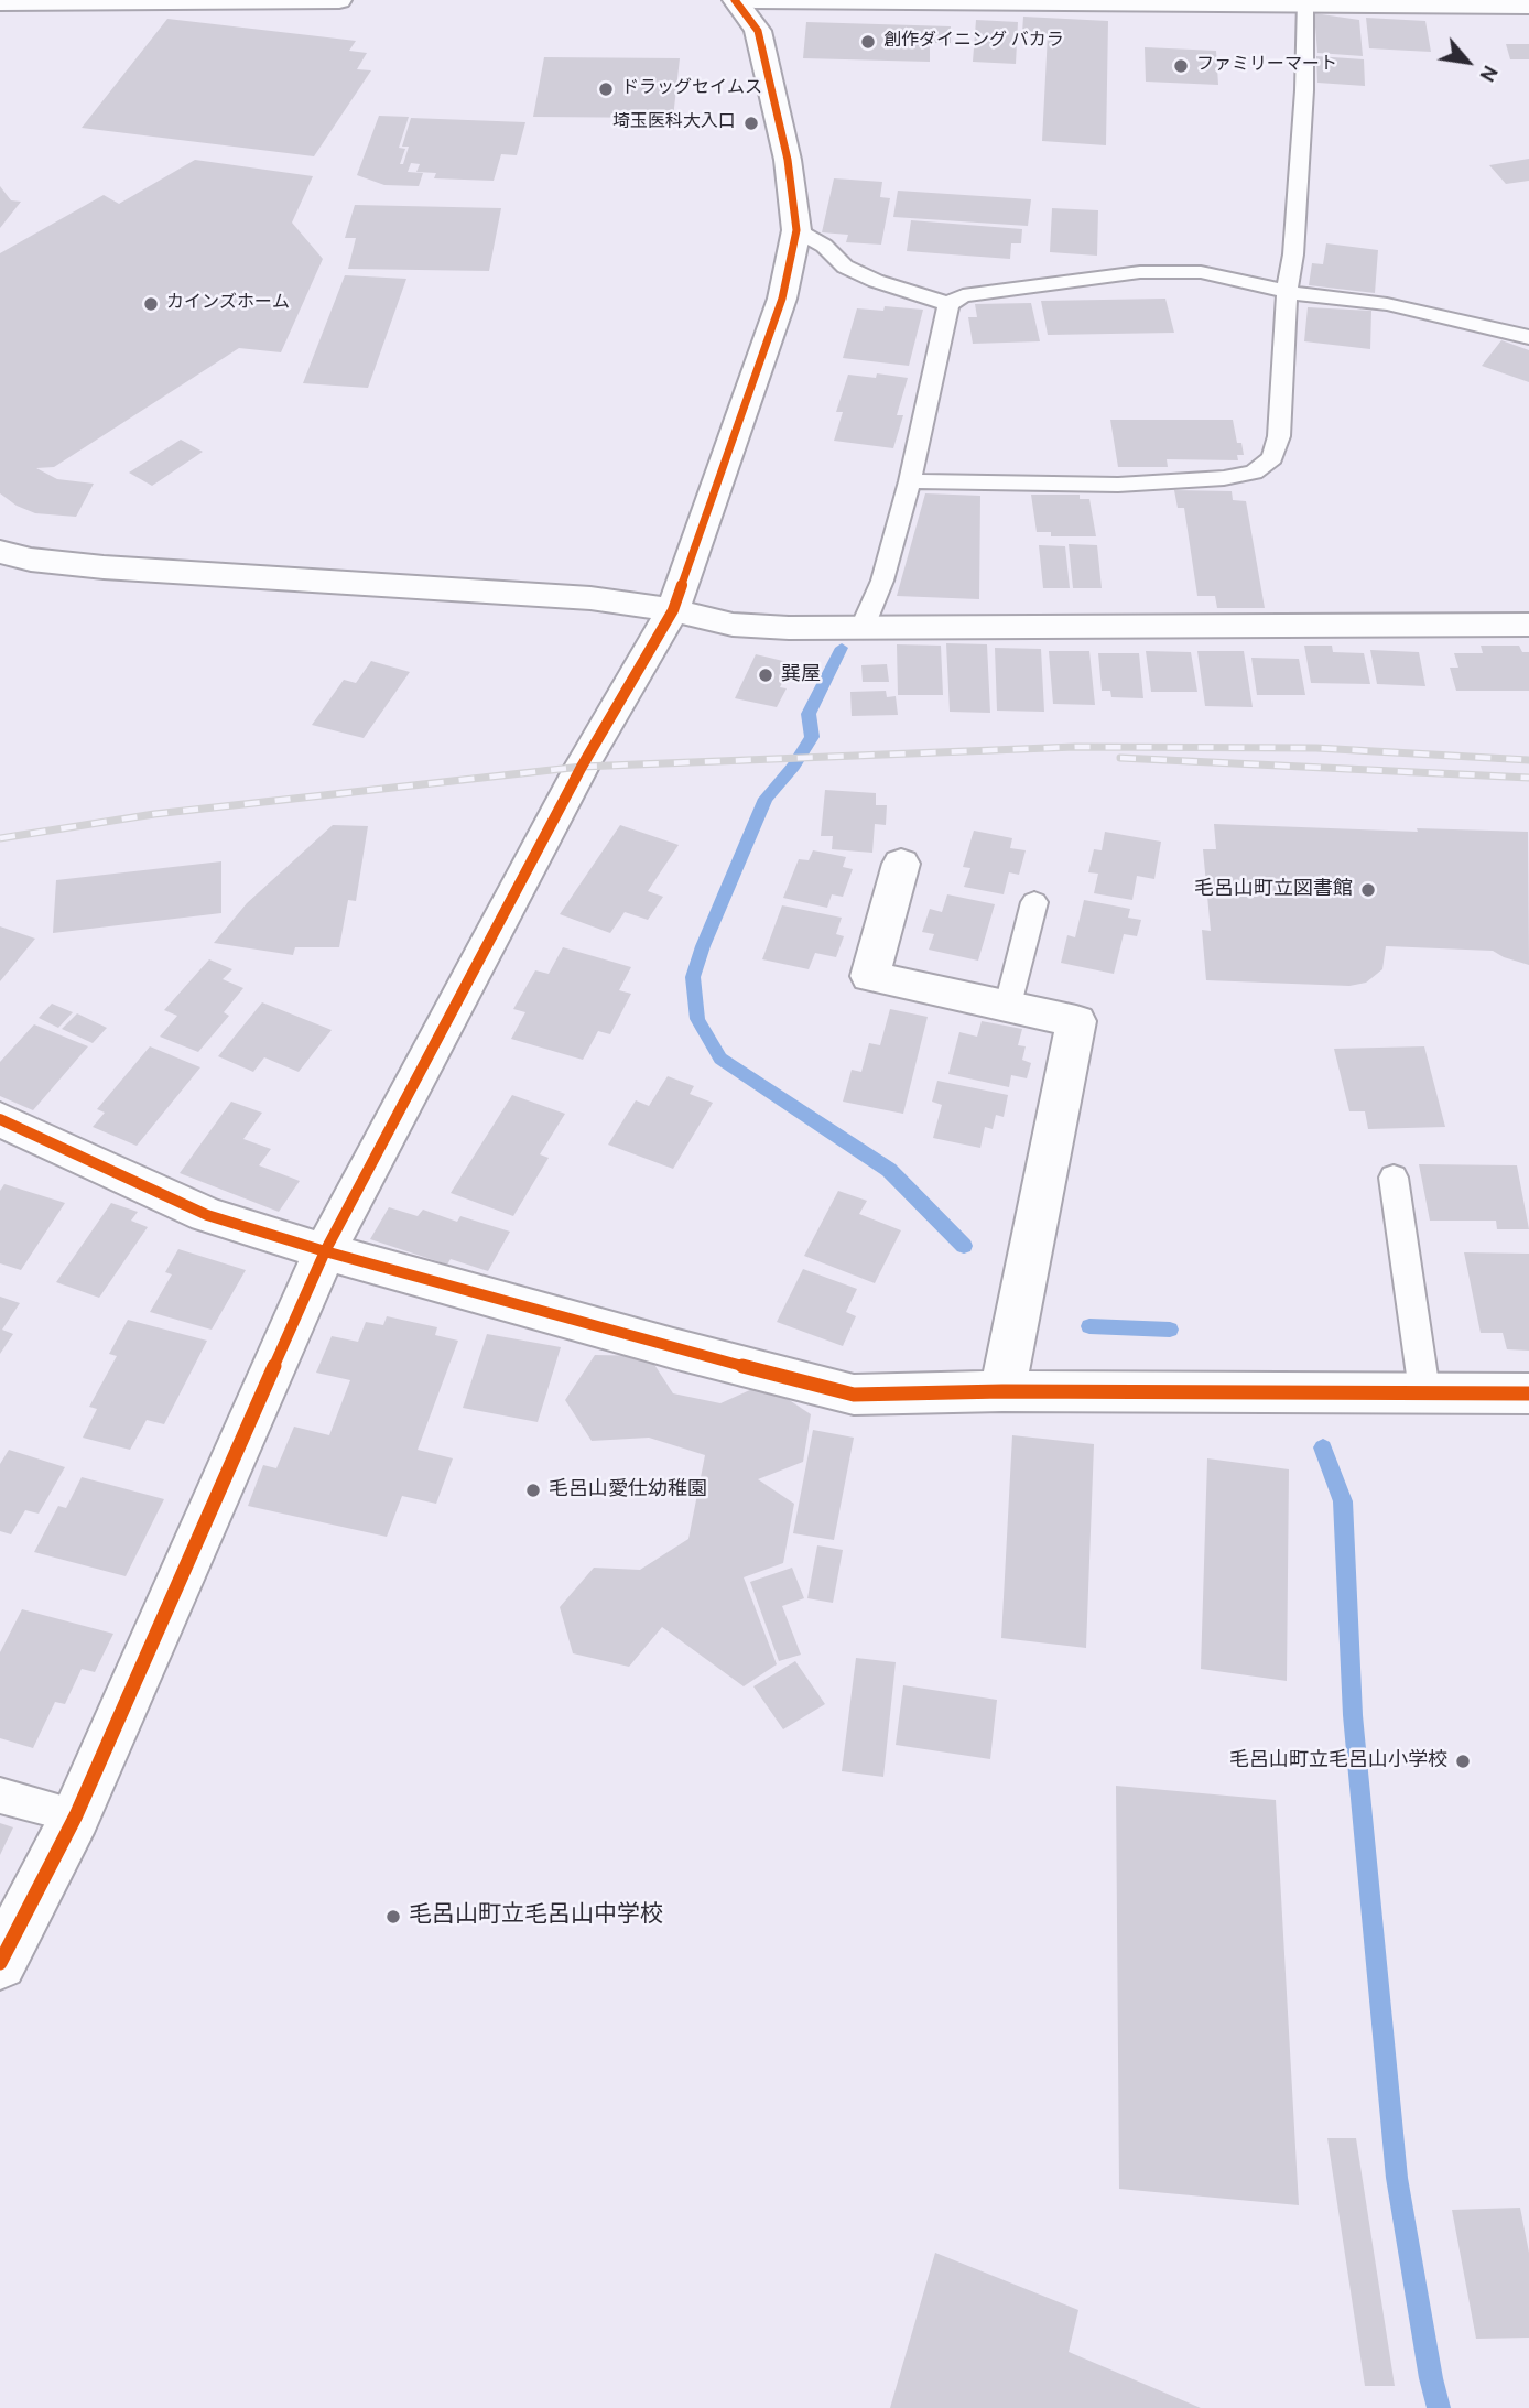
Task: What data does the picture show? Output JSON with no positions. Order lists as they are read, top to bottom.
{
  "places": [
    "創作ダイニング バカラ",
    "ファミリーマート",
    "ドラッグセイムス",
    "埼玉医科大入口",
    "カインズホーム",
    "巽屋",
    "毛呂山町立図書館",
    "毛呂山愛仕幼稚園",
    "毛呂山町立毛呂山小学校",
    "毛呂山町立毛呂山中学校"
  ],
  "north": "bottom right"
}
